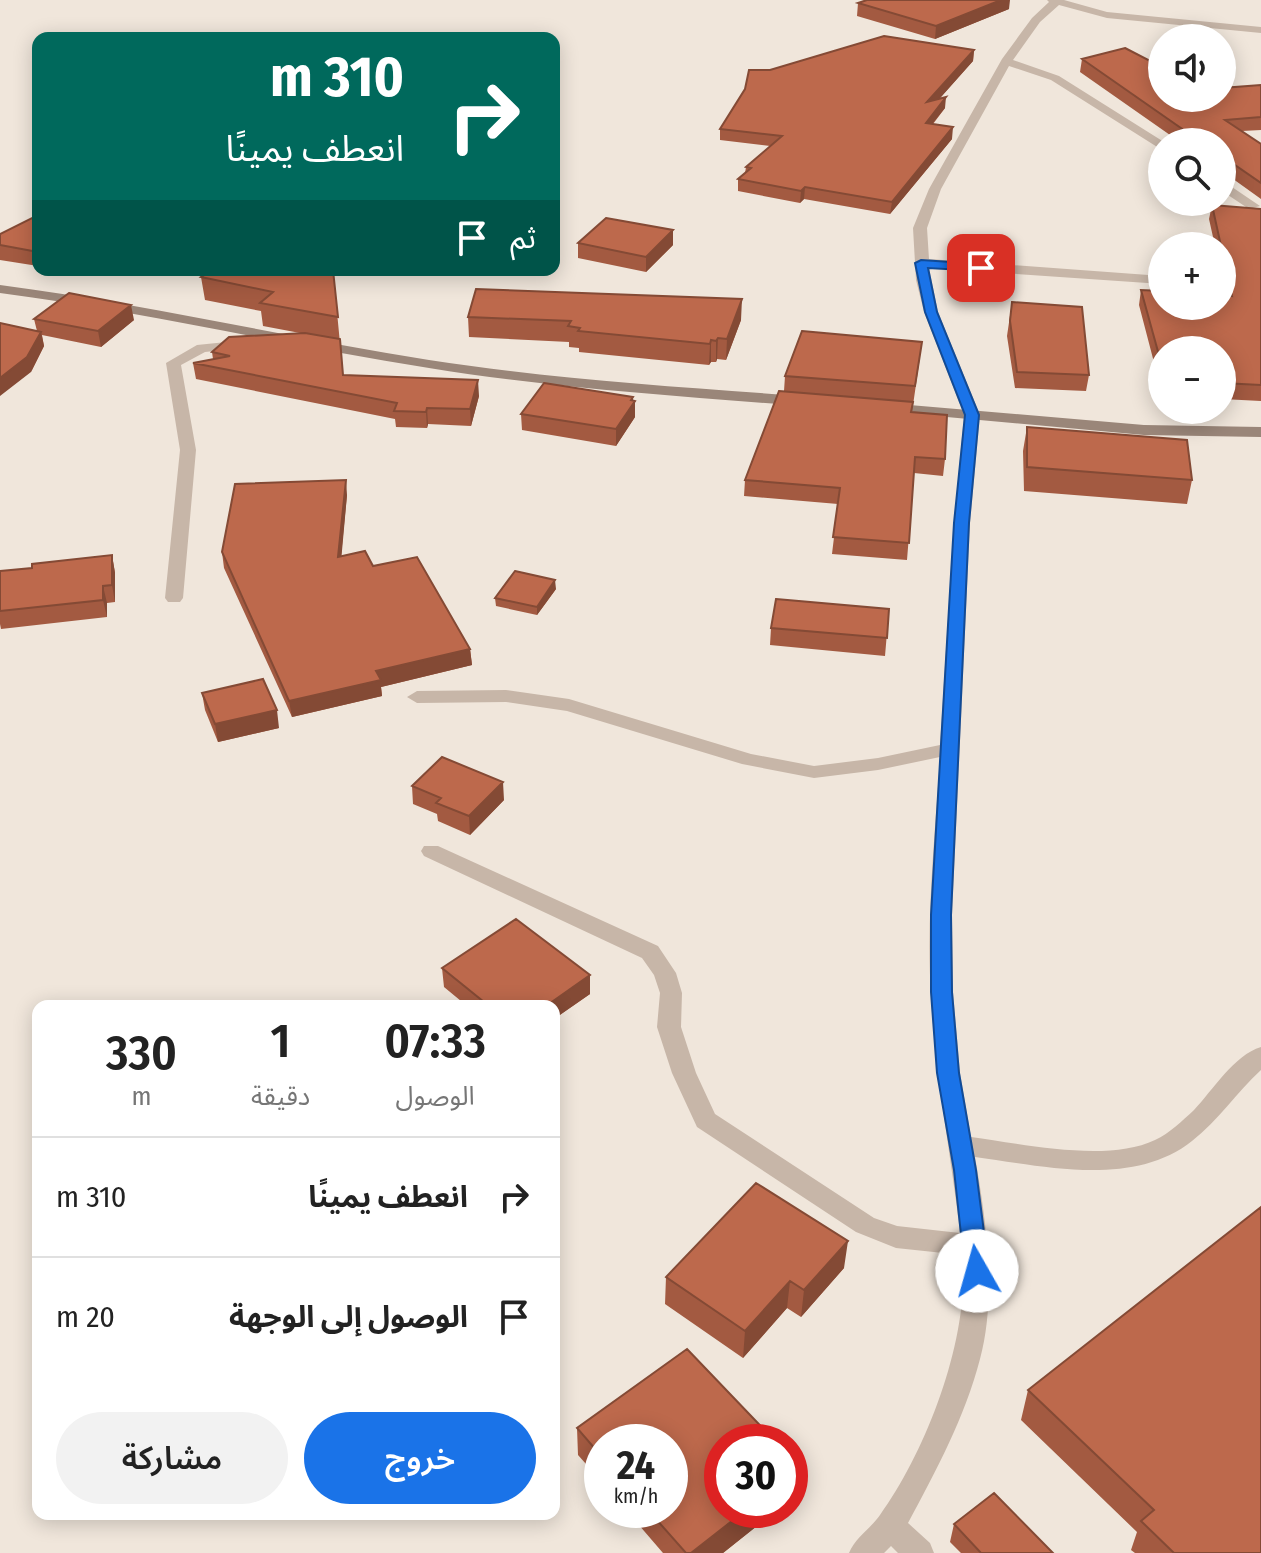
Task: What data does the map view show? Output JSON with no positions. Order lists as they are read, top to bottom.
{
  "page": {
    "map_buttons": ["+", "−"],
    "turn": ["310 m", "انعطف يمينًا"],
    "then": "ثم",
    "eta": [
      "07:33",
      "الوصول",
      "1",
      "دقيقة",
      "330",
      "m"
    ],
    "list": [
      {
        "name": "انعطف يمينًا",
        "value": "310 m"
      },
      {
        "name": "الوصول إلى الوجهة",
        "value": "20 m"
      }
    ],
    "buttons": ["خروج", "مشاركة"],
    "speed": "24 km/h",
    "limit": "30"
  }
}
